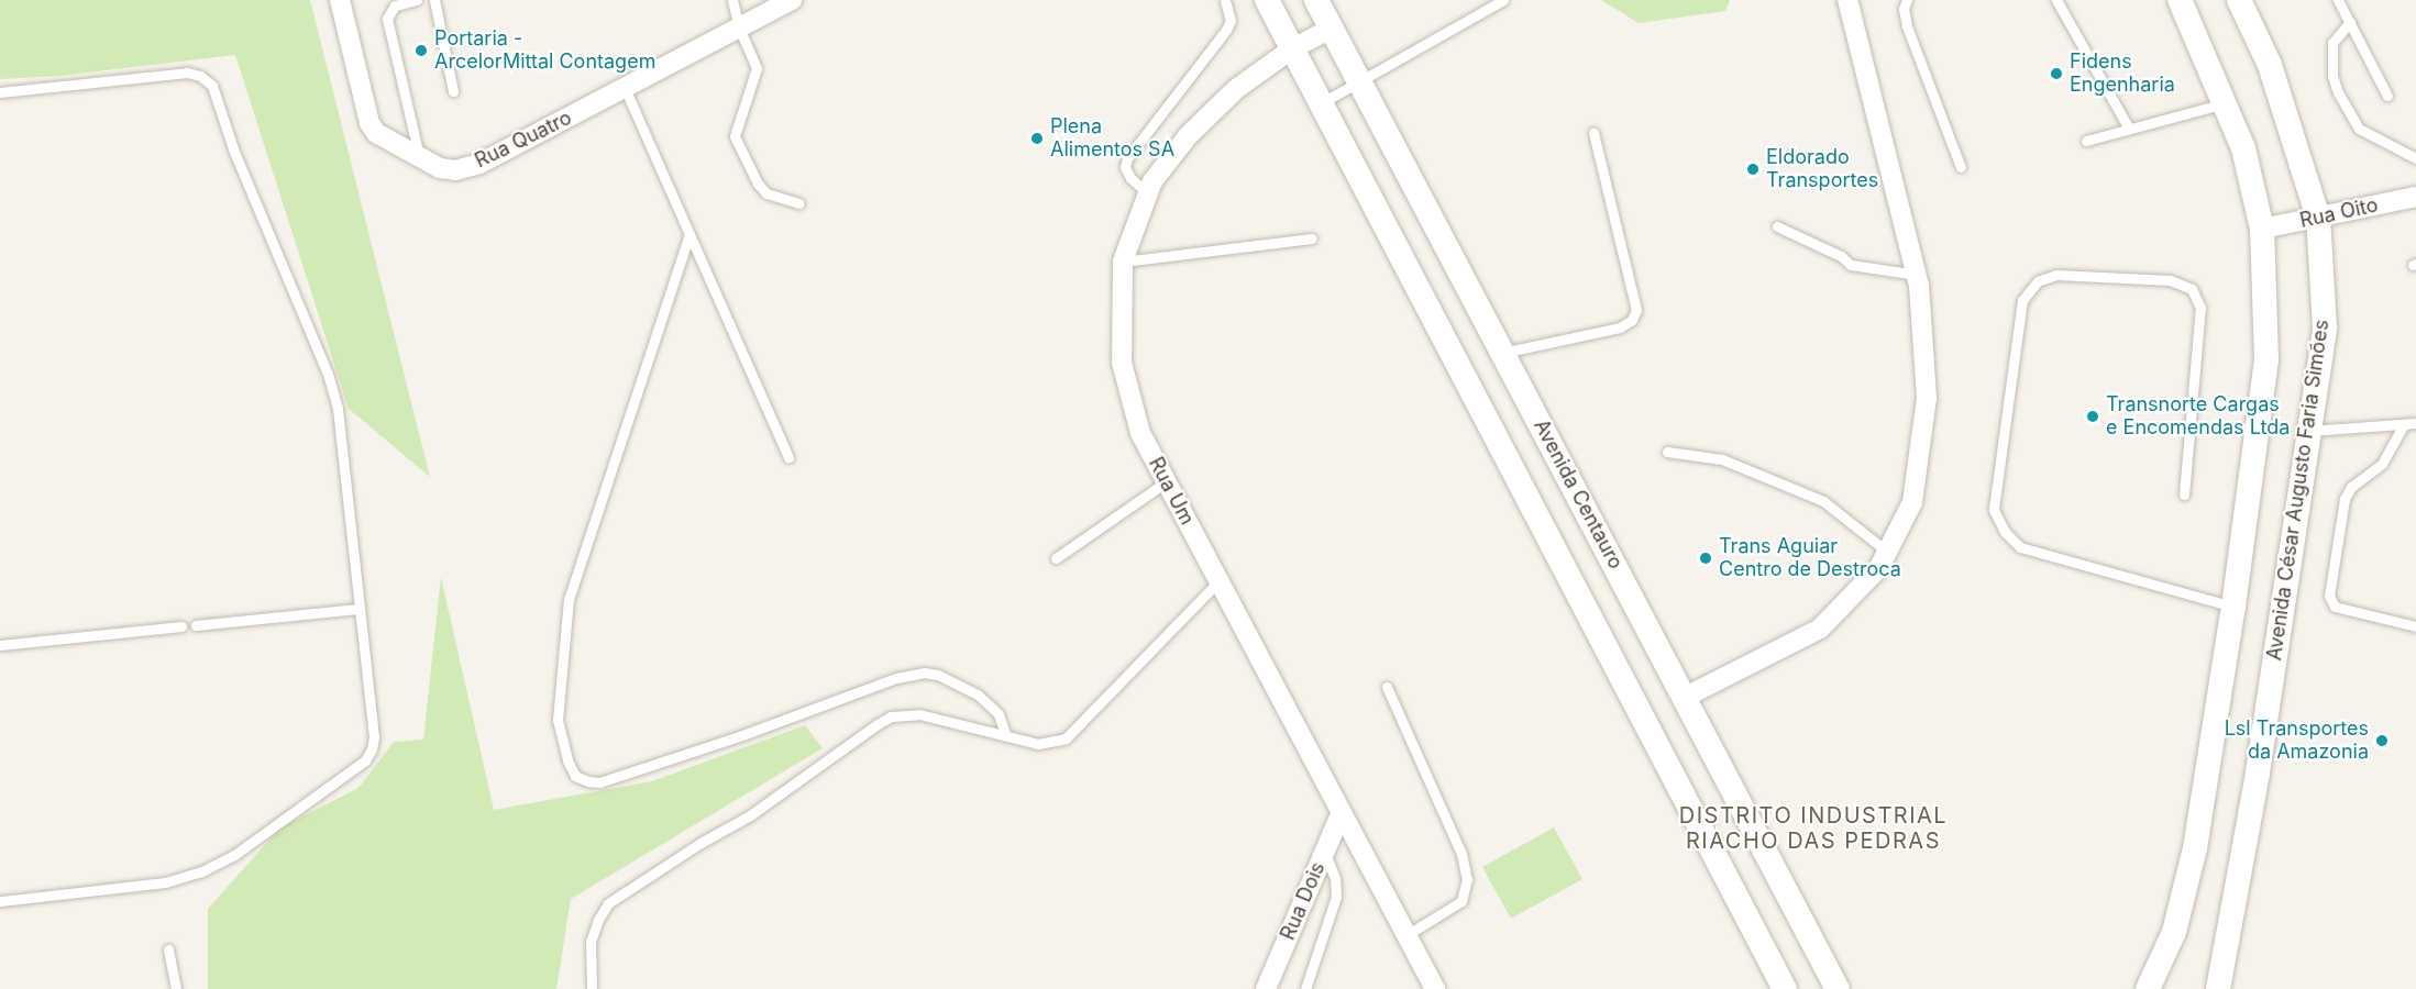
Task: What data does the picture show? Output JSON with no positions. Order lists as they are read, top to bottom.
{
  "streets": {
    "street": [
      "Rua Quatro",
      "Rua Oito",
      "Avenida César Augusto Faria Simões",
      "Rua Um",
      "Avenida Centauro",
      "Rua Dois"
    ]
  },
  "crossings": [
    ["Rua Oito", "Avenida César Augusto Faria Simões"],
    ["Rua Um", "Avenida Centauro"],
    ["Rua Um", "Rua Dois"]
  ],
  "districts": ["DISTRITO INDUSTRIAL RIACHO DAS PEDRAS"],
  "places": [
    "Portaria - ArcelorMittal Contagem",
    "Fidens Engenharia",
    "Plena Alimentos SA",
    "Eldorado Transportes",
    "Transnorte Cargas e Encomendas Ltda",
    "Trans Aguiar Centro de Destroca",
    "Lsl Transportes da Amazonia"
  ]
}
